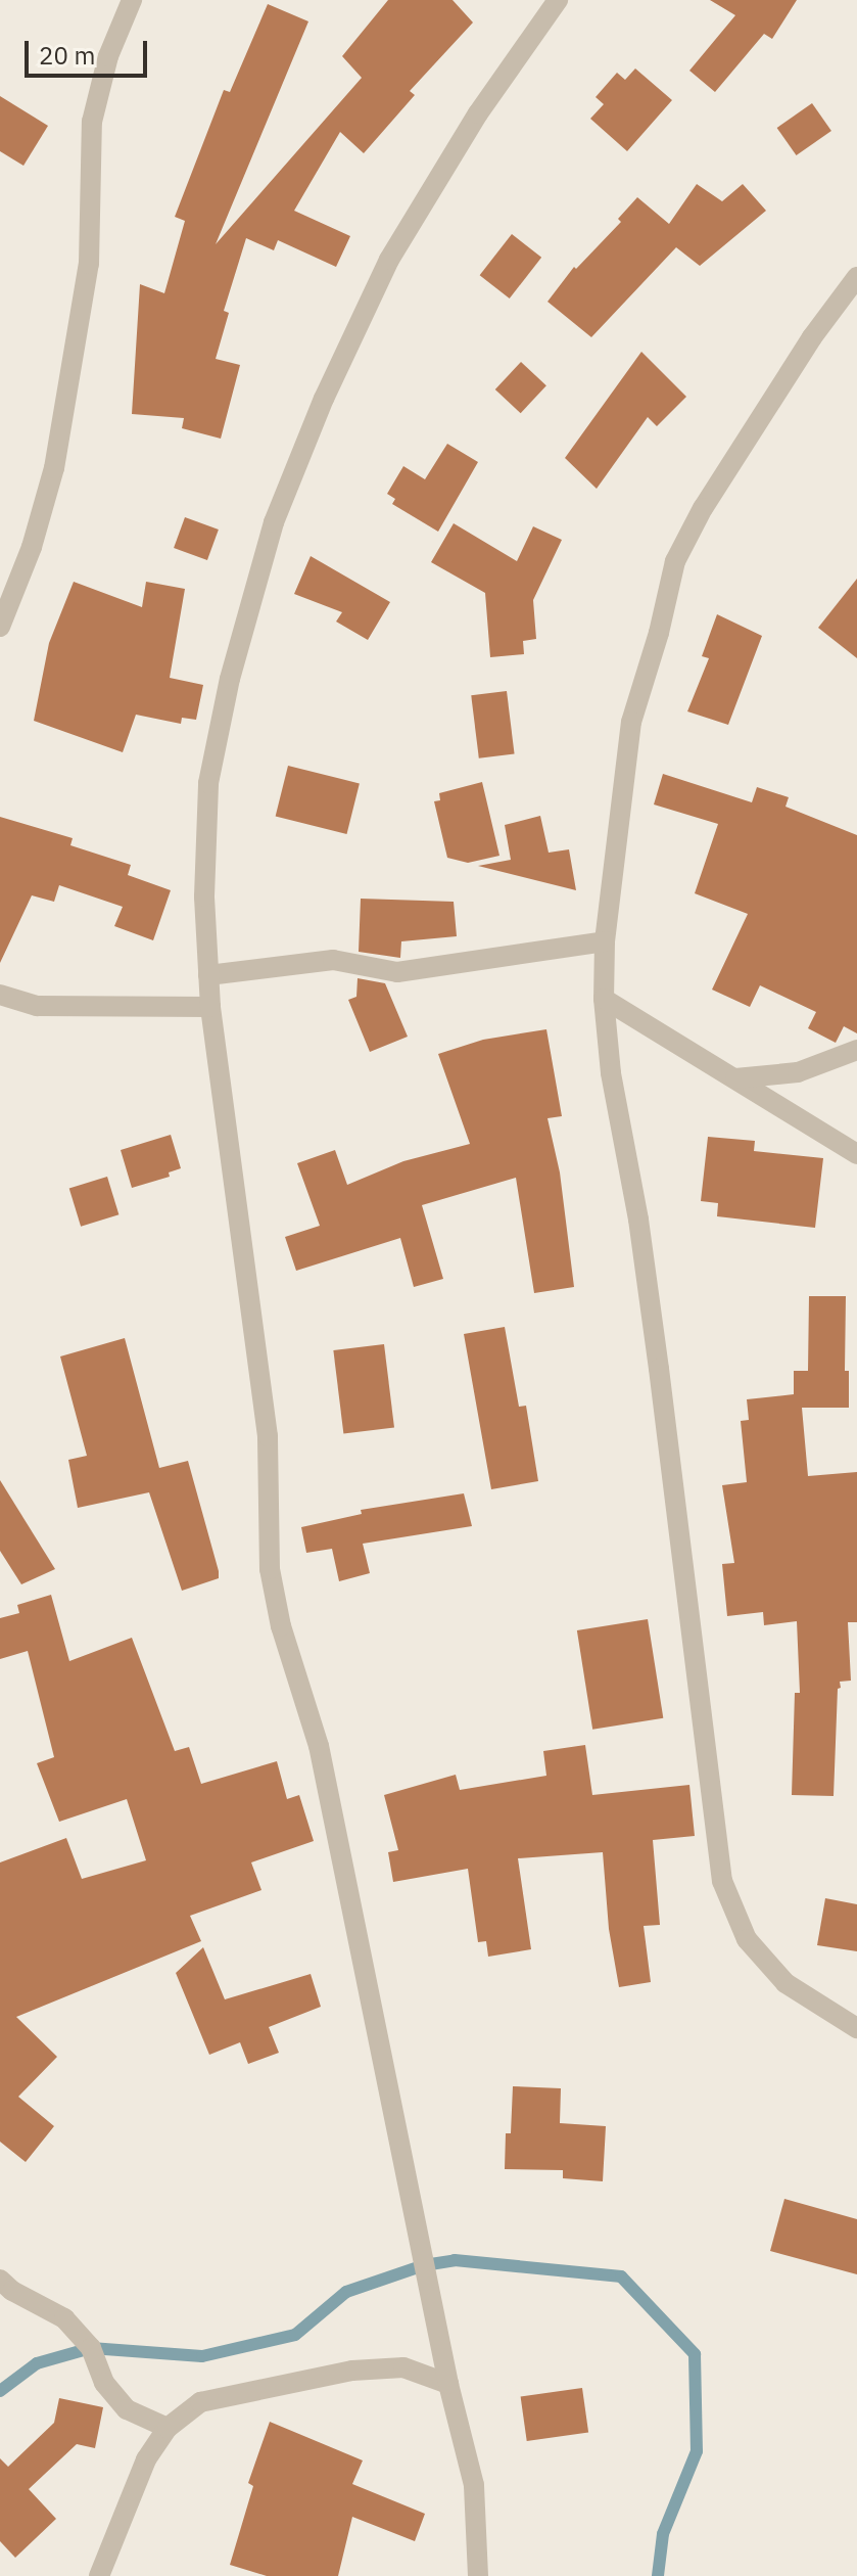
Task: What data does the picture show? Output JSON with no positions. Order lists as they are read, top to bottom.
{
  "scale_bar": "20 m"
}
